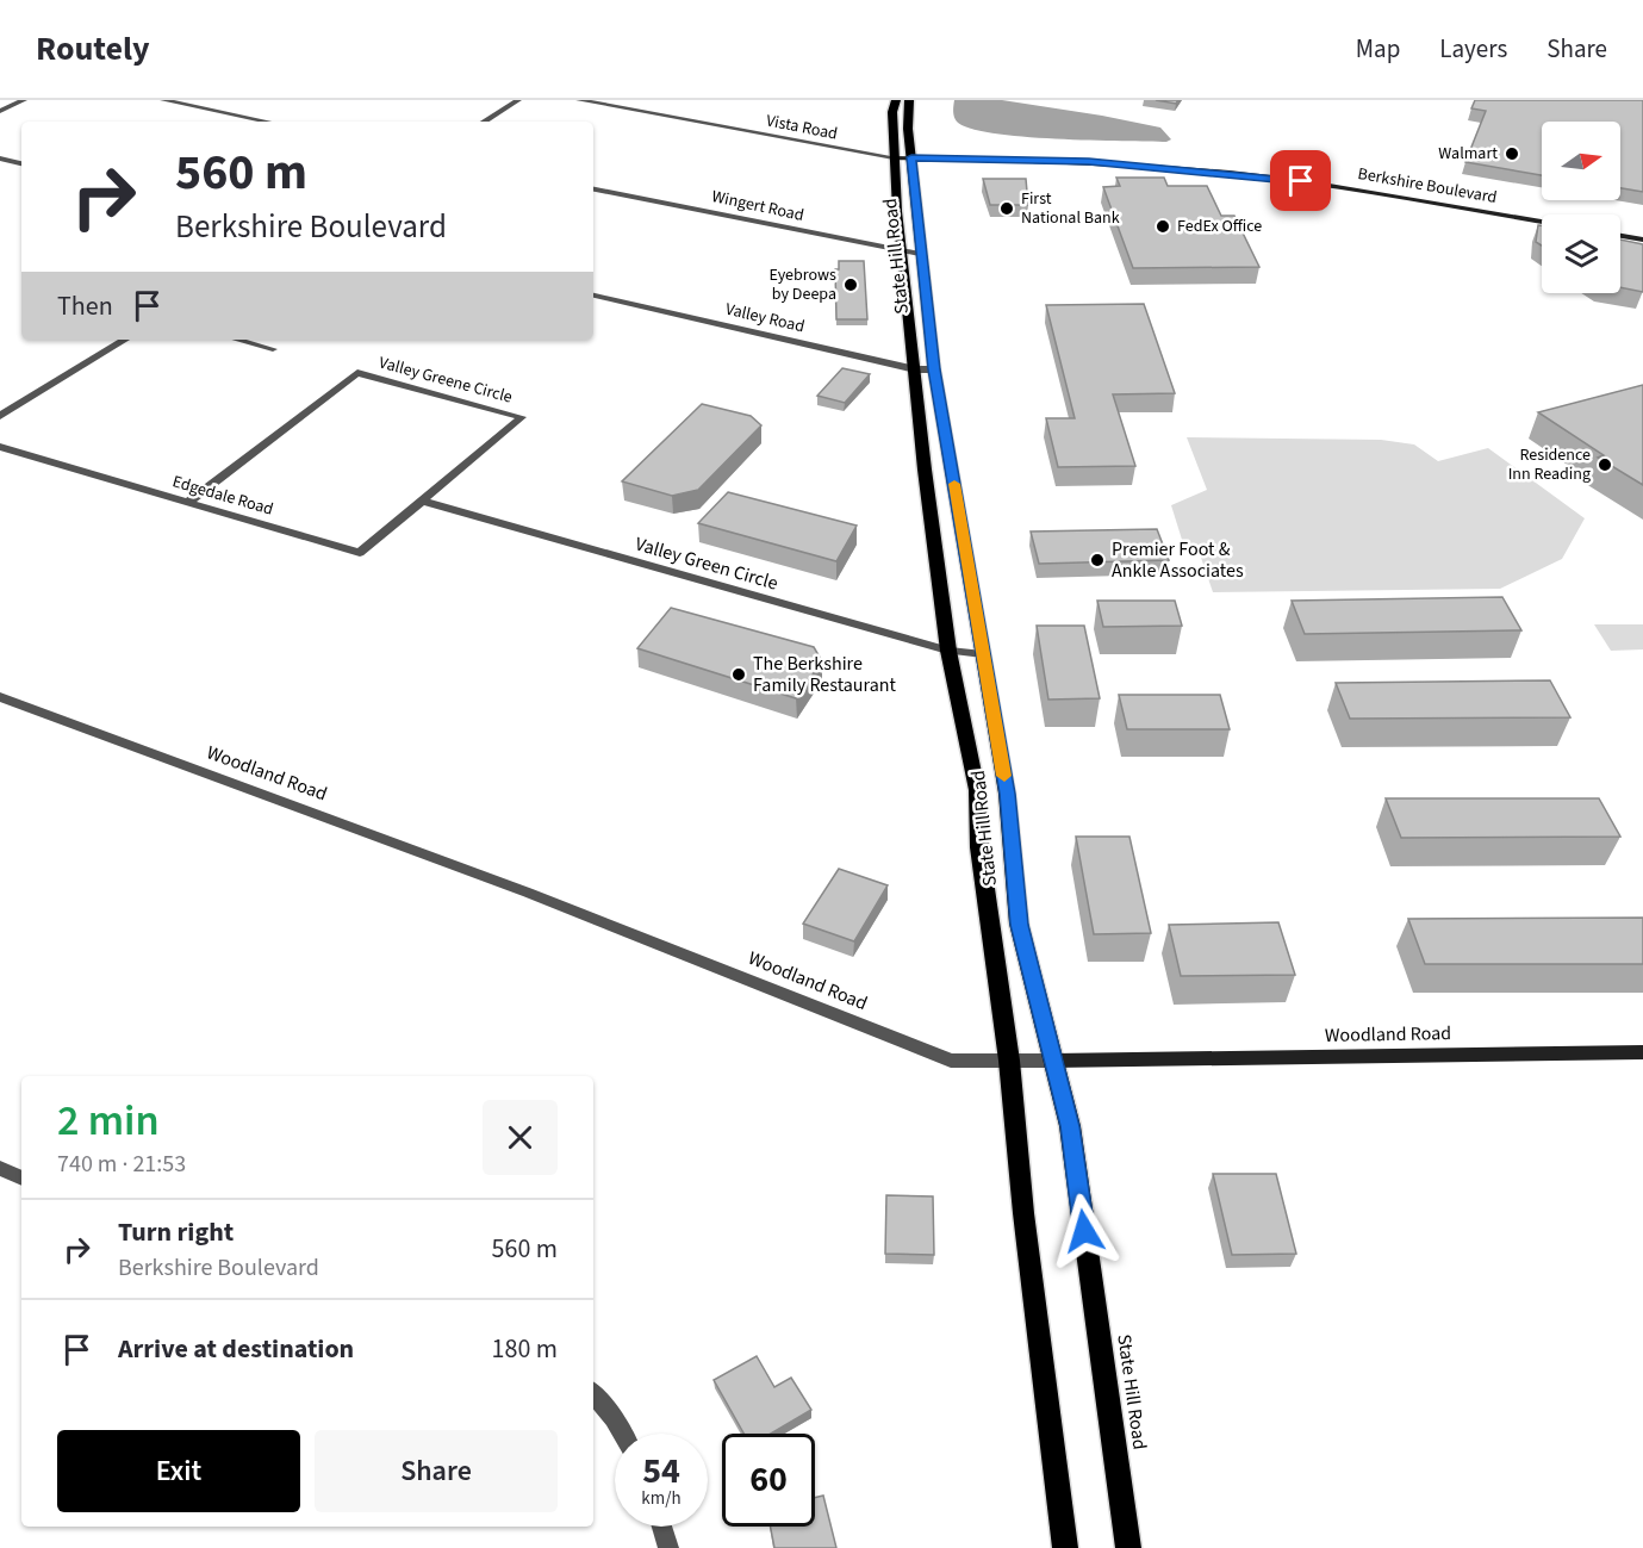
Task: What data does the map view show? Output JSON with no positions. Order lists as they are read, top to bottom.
{
  "streets": {
    "main road": ["Berkshire Boulevard", "State Hill Road", "Woodland Road"],
    "street": [
      "Vista Road",
      "Wingert Road",
      "Valley Road",
      "Valley Greene Circle",
      "Edgedale Road",
      "Valley Green Circle"
    ]
  },
  "crossings": [
    ["Vista Road", "Berkshire Boulevard"],
    ["Vista Road", "State Hill Road"],
    ["Berkshire Boulevard", "State Hill Road"],
    ["Wingert Road", "State Hill Road"],
    ["State Hill Road", "Valley Road"],
    ["State Hill Road", "Valley Green Circle"],
    ["State Hill Road", "Woodland Road"],
    ["Valley Greene Circle", "Edgedale Road"],
    ["Valley Greene Circle", "Valley Green Circle"],
    ["Edgedale Road", "Valley Green Circle"]
  ],
  "places": [
    "Walmart",
    "First National Bank",
    "FedEx Office",
    "Eyebrows by Deepa",
    "Residence Inn Reading",
    "Premier Foot & Ankle Associates",
    "The Berkshire Family Restaurant"
  ],
  "north": "right",
  "page": {
    "header": "Routely",
    "nav": ["Map", "Layers", "Share"],
    "turn": ["560 m", "Berkshire Boulevard"],
    "then": "Then",
    "heading": ["2 min", "740 m · 21:53"],
    "list": [
      {
        "name": "Turn right",
        "note": "Berkshire Boulevard",
        "value": "560 m"
      },
      {
        "name": "Arrive at destination",
        "value": "180 m"
      }
    ],
    "buttons": ["Exit", "Share"],
    "speed": "54 km/h",
    "limit": "60"
  }
}
